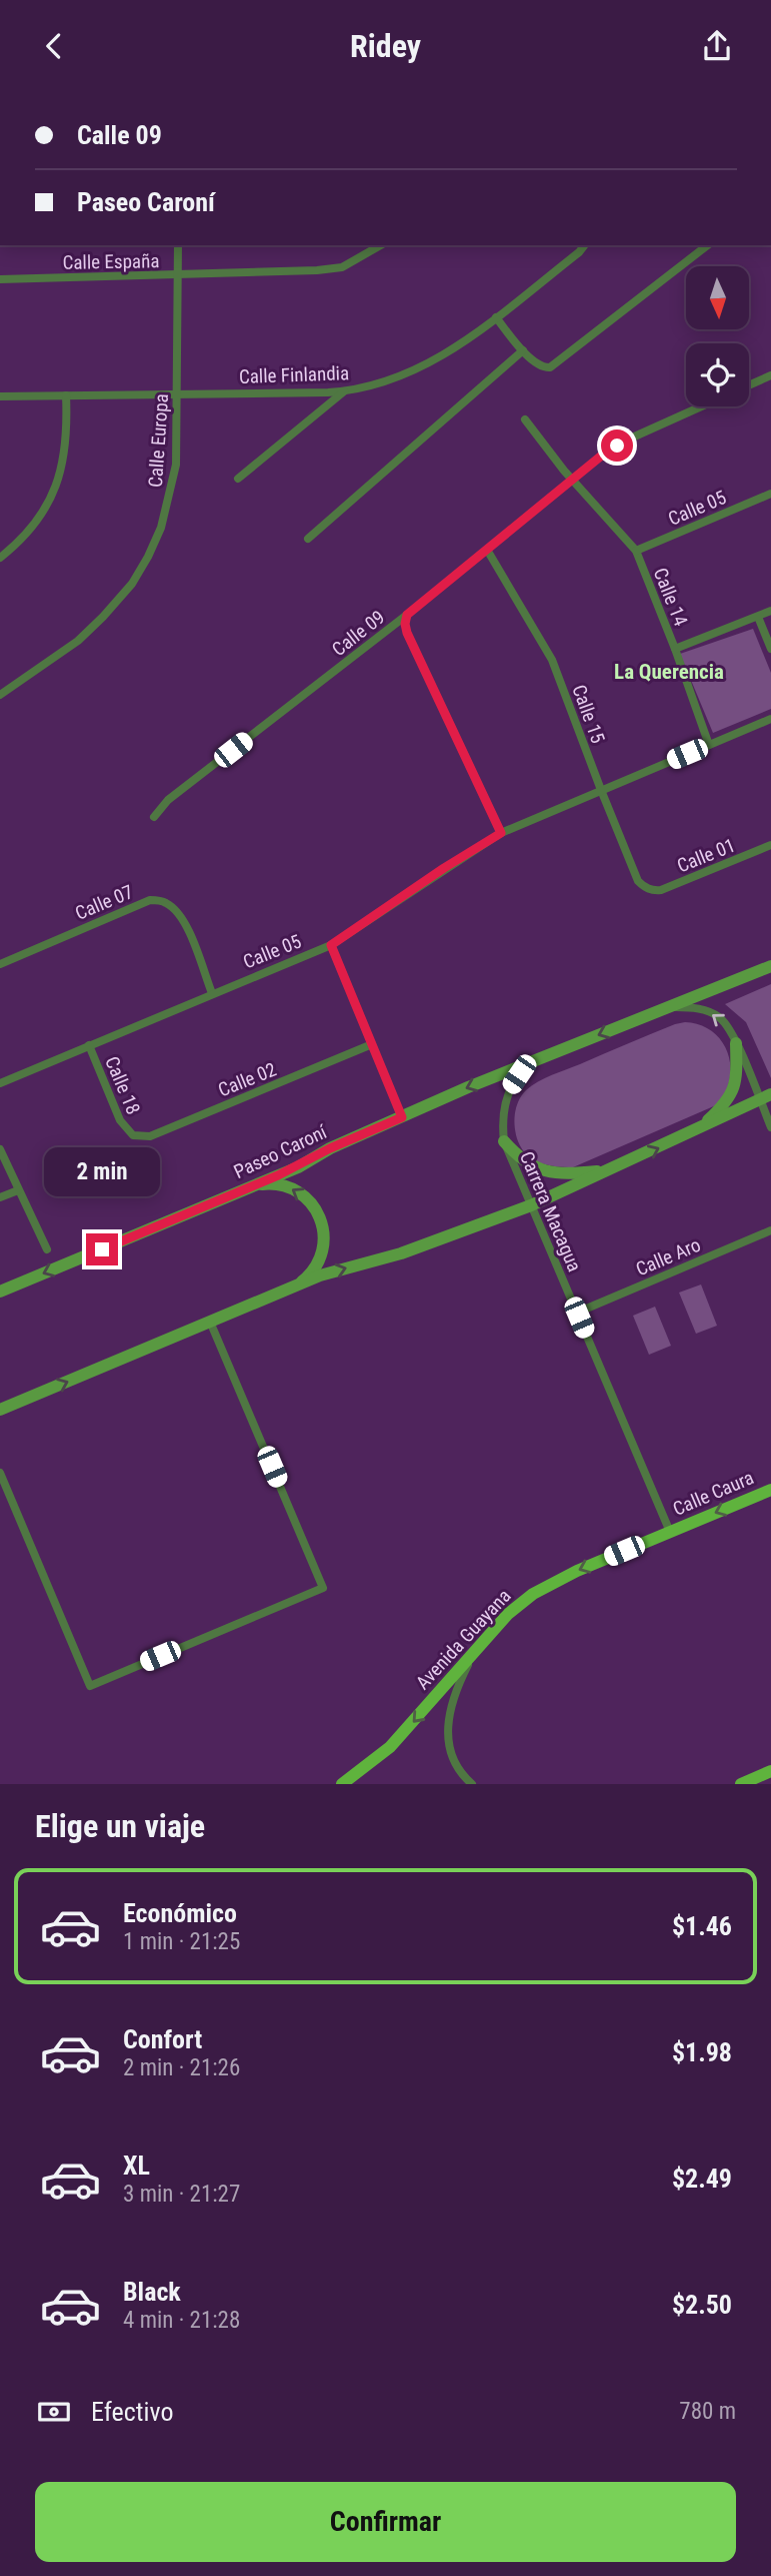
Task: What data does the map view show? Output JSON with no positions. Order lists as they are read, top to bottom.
{
  "streets": {
    "main road": ["Calle Caura", "Avenida Guayana"],
    "street": [
      "Calle España",
      "Calle Finlandia",
      "Calle Europa",
      "Calle 05",
      "Calle 14",
      "Calle 09",
      "Calle 15",
      "Calle 01",
      "Calle 07",
      "Calle 02",
      "Calle 18",
      "Paseo Caroní",
      "Carrera Macagua",
      "Calle Aro"
    ]
  },
  "crossings": [
    ["Calle España", "Calle Europa"],
    ["Calle Finlandia", "Calle Europa"],
    ["Calle 05", "Calle 14"],
    ["Calle 05", "Calle 15"],
    ["Calle 05", "Calle 07"],
    ["Calle 05", "Calle 18"],
    ["Calle 14", "Calle 09"],
    ["Calle 09", "Calle 15"],
    ["Calle 15", "Calle 01"],
    ["Calle 02", "Calle 18"],
    ["Paseo Caroní", "Carrera Macagua"],
    ["Carrera Macagua", "Calle Aro"],
    ["Carrera Macagua", "Calle Caura"],
    ["Carrera Macagua", "Avenida Guayana"],
    ["Calle Caura", "Avenida Guayana"]
  ],
  "one_way": ["Calle Caura", "Avenida Guayana"],
  "districts": ["La Querencia"],
  "north": "bottom",
  "page": {
    "header": "Ridey",
    "banner": ["Calle 09", "Paseo Caroní"],
    "bubble": "2 min",
    "heading": "Elige un viaje",
    "list": [
      {
        "name": "Económico",
        "note": "1 min · 21:25",
        "value": "$1.46"
      },
      {
        "name": "Confort",
        "note": "2 min · 21:26",
        "value": "$1.98"
      },
      {
        "name": "XL",
        "note": "3 min · 21:27",
        "value": "$2.49"
      },
      {
        "name": "Black",
        "note": "4 min · 21:28",
        "value": "$2.50"
      }
    ],
    "pay": ["Efectivo", "780 m"],
    "buttons": "Confirmar"
  }
}
